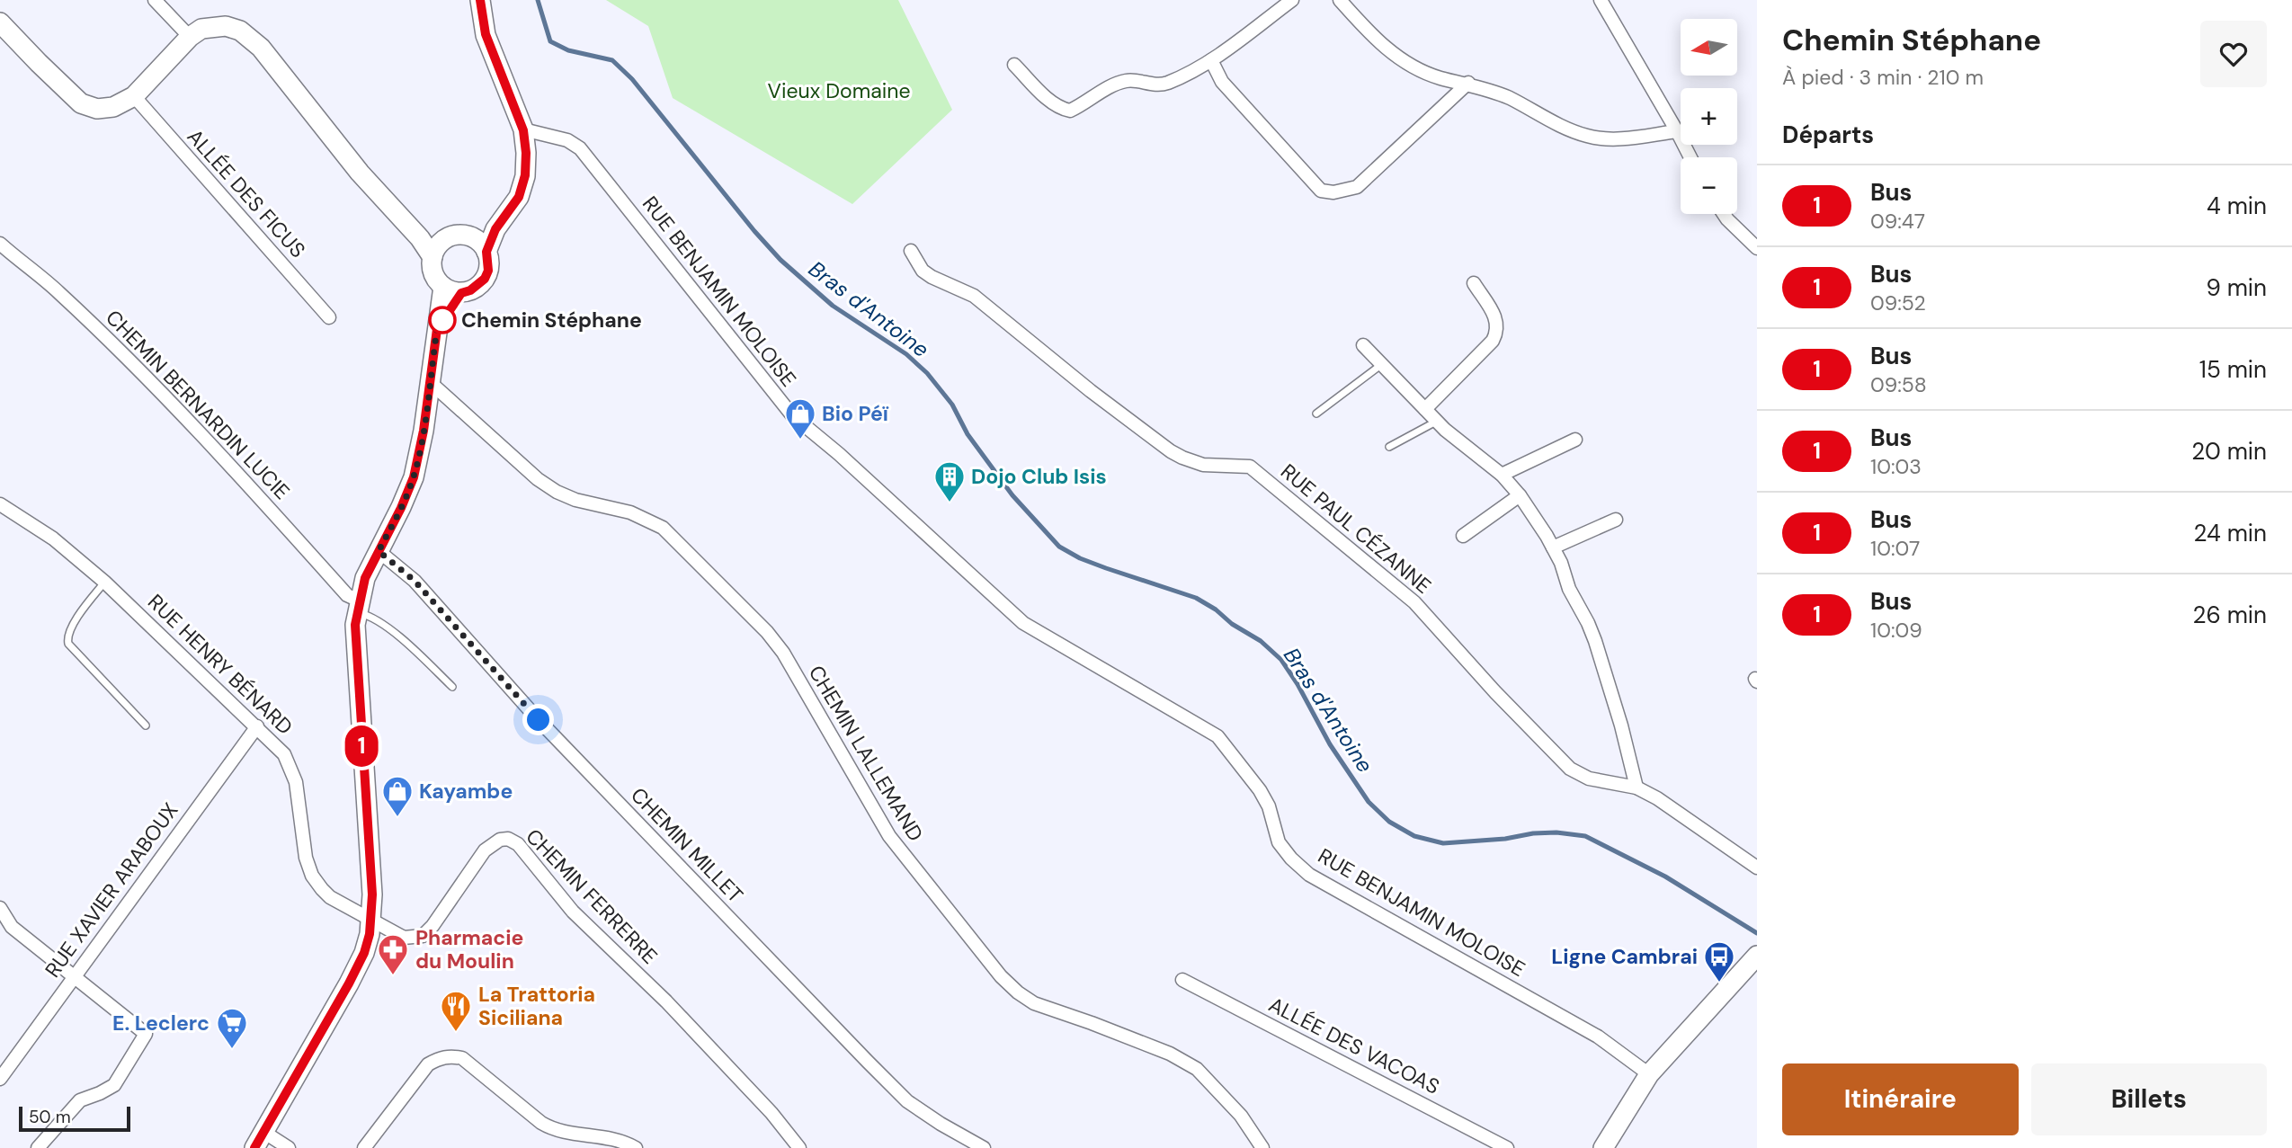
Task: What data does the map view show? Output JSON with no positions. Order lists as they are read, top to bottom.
{
  "streets": {
    "street": [
      "ALLÉE DES FICUS",
      "RUE BENJAMIN MOLOISE",
      "CHEMIN BERNARDIN LUCIE",
      "RUE PAUL CÉZANNE",
      "RUE HENRY BÉNARD",
      "CHEMIN LALLEMAND",
      "CHEMIN MILLET",
      "RUE XAVIER ARABOUX",
      "CHEMIN FERRERRE",
      "ALLÉE DES VACOAS"
    ]
  },
  "crossings": [
    ["RUE HENRY BÉNARD", "RUE XAVIER ARABOUX"],
    ["RUE HENRY BÉNARD", "CHEMIN FERRERRE"]
  ],
  "water": ["Bras d'Antoine"],
  "parks": ["Vieux Domaine"],
  "places": {
    "other": ["Chemin Stéphane"],
    "shop": ["Bio Péï", "Kayambe"],
    "building": ["Dojo Club Isis"],
    "pharmacy": ["Pharmacie du Moulin"],
    "bus stop": ["Ligne Cambrai"],
    "restaurant": ["La Trattoria Siciliana"],
    "supermarket": ["E. Leclerc"]
  },
  "lines": ["bus line 1"],
  "scale_bar": "50 m",
  "north": "left",
  "page": {
    "on_map": "1",
    "heading": [
      ["Chemin Stéphane", "À pied · 3 min · 210 m"],
      "Départs"
    ],
    "map_buttons": ["+", "−"],
    "list": [
      {
        "mark": "1",
        "name": "Bus",
        "note": "09:47",
        "value": "4 min"
      },
      {
        "mark": "1",
        "name": "Bus",
        "note": "09:52",
        "value": "9 min"
      },
      {
        "mark": "1",
        "name": "Bus",
        "note": "09:58",
        "value": "15 min"
      },
      {
        "mark": "1",
        "name": "Bus",
        "note": "10:03",
        "value": "20 min"
      },
      {
        "mark": "1",
        "name": "Bus",
        "note": "10:07",
        "value": "24 min"
      },
      {
        "mark": "1",
        "name": "Bus",
        "note": "10:09",
        "value": "26 min"
      }
    ],
    "buttons": ["Itinéraire", "Billets"],
    "scale": "50 m"
  }
}
